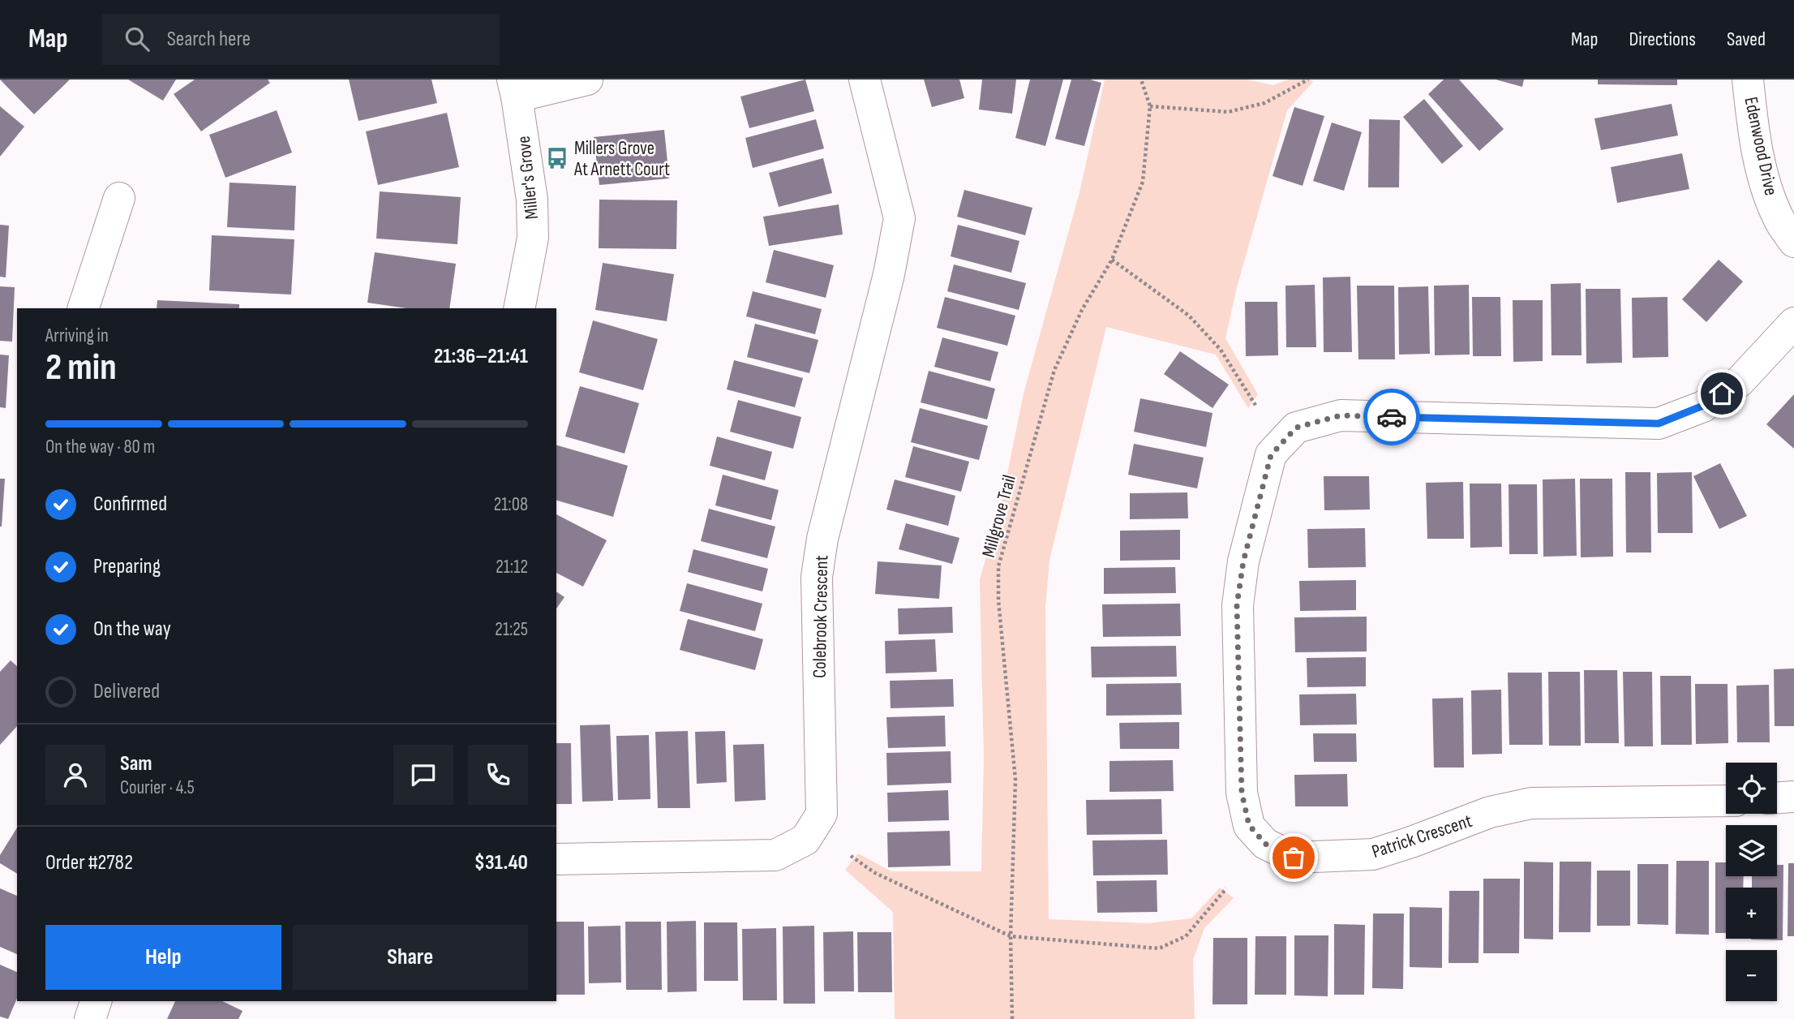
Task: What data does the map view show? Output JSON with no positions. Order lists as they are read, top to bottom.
{
  "streets": {
    "street": [
      "Edenwood Drive",
      "Miller's Grove",
      "Colebrook Crescent",
      "Patrick Crescent"
    ],
    "path": ["Millgrove Trail"]
  },
  "places": {
    "bus stop": ["Millers Grove At Arnett Court"]
  },
  "page": {
    "header": "Map",
    "search": "Search here",
    "nav": ["Map", "Directions", "Saved"],
    "heading": ["2 min", "Arriving in", "21:36–21:41"],
    "panel": [
      "Sam",
      "Courier · 4.5",
      "Order #2782",
      "$31.40"
    ],
    "bar": "On the way · 80 m",
    "list": [
      ["Confirmed", "21:08"],
      ["Preparing", "21:12"],
      ["On the way", "21:25"],
      "Delivered"
    ],
    "map_buttons": ["+", "−"],
    "buttons": ["Help", "Share"]
  }
}
